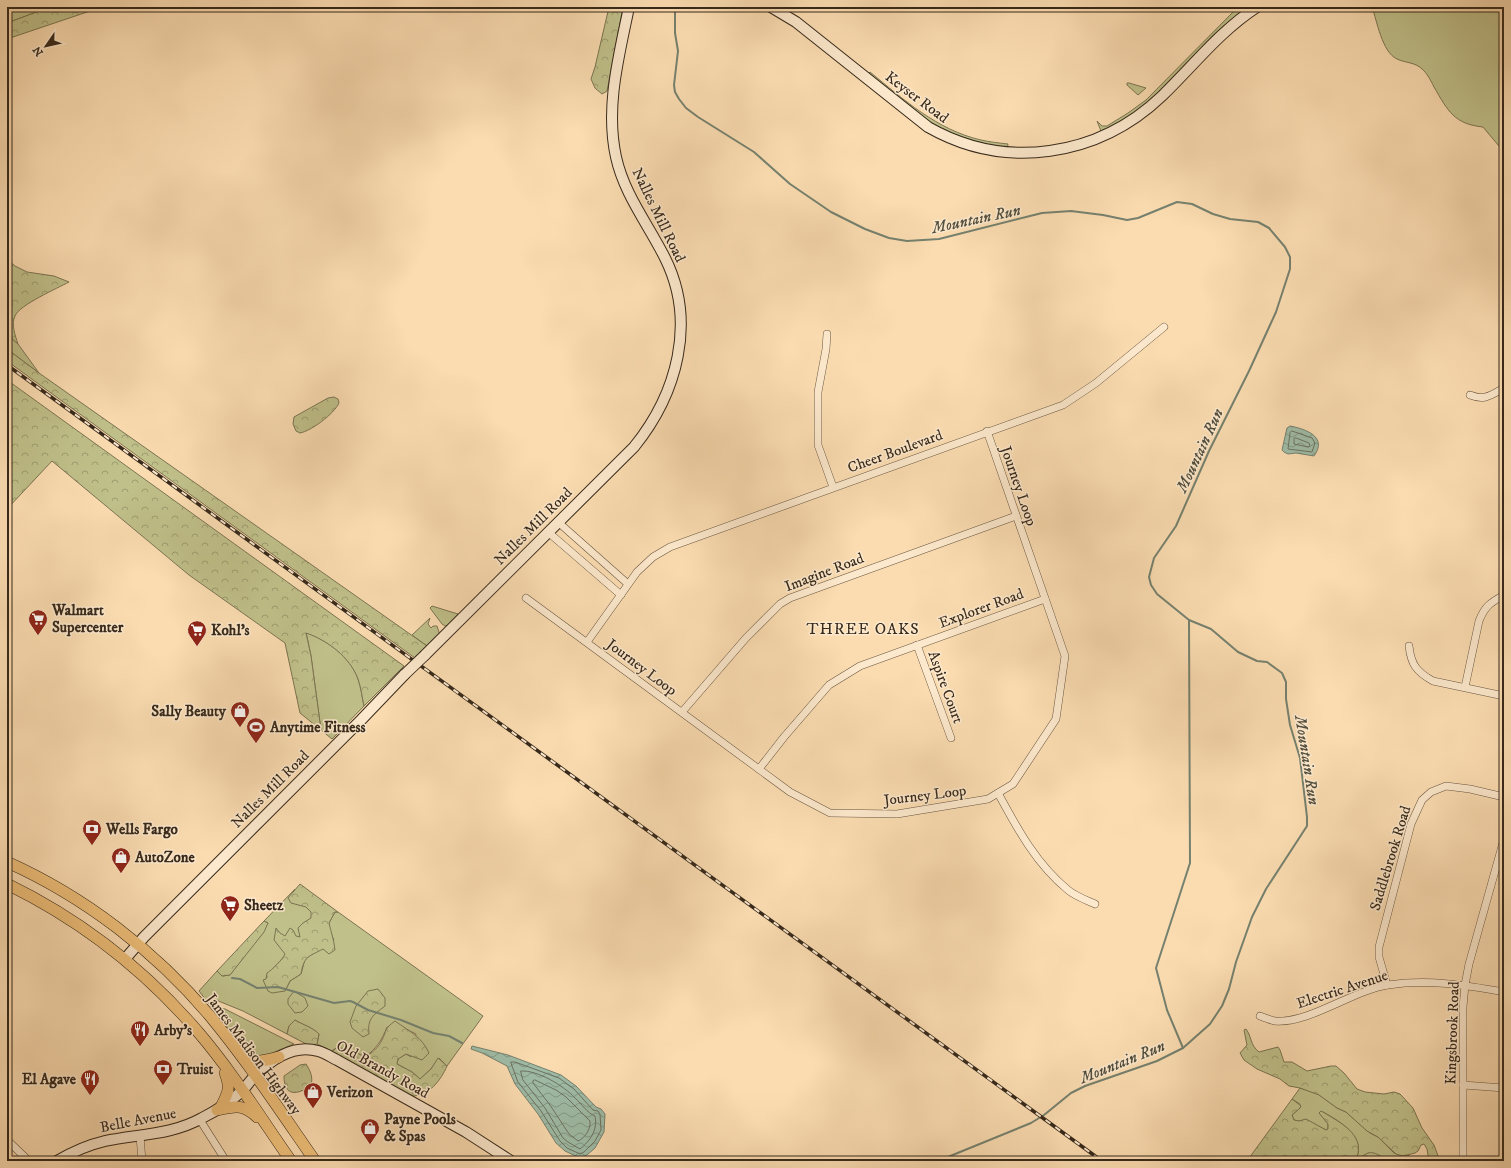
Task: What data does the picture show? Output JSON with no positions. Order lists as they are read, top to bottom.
{
  "streets": {
    "main road": ["James Madison Highway"],
    "street": [
      "Keyser Road",
      "Nalles Mill Road",
      "Cheer Boulevard",
      "Journey Loop",
      "Imagine Road",
      "Explorer Road",
      "Aspire Court",
      "Saddlebrook Road",
      "Electric Avenue",
      "Kingsbrook Road",
      "Old Brandy Road",
      "Belle Avenue"
    ]
  },
  "crossings": [
    ["Nalles Mill Road", "James Madison Highway"],
    ["Cheer Boulevard", "Journey Loop"],
    ["Journey Loop", "Imagine Road"],
    ["Journey Loop", "Explorer Road"],
    ["Explorer Road", "Aspire Court"],
    ["Saddlebrook Road", "Electric Avenue"],
    ["Electric Avenue", "Kingsbrook Road"],
    ["James Madison Highway", "Old Brandy Road"],
    ["James Madison Highway", "Belle Avenue"],
    ["Old Brandy Road", "Belle Avenue"]
  ],
  "districts": ["THREE OAKS"],
  "water": ["Mountain Run"],
  "places": {
    "supermarket": ["Walmart Supercenter", "Kohl's", "Sheetz"],
    "shop": [
      "Sally Beauty",
      "AutoZone",
      "Verizon",
      "Payne Pools & Spas"
    ],
    "sports": ["Anytime Fitness"],
    "bank": ["Wells Fargo", "Truist"],
    "restaurant": ["Arby's", "El Agave"]
  },
  "north": "bottom left"
}
